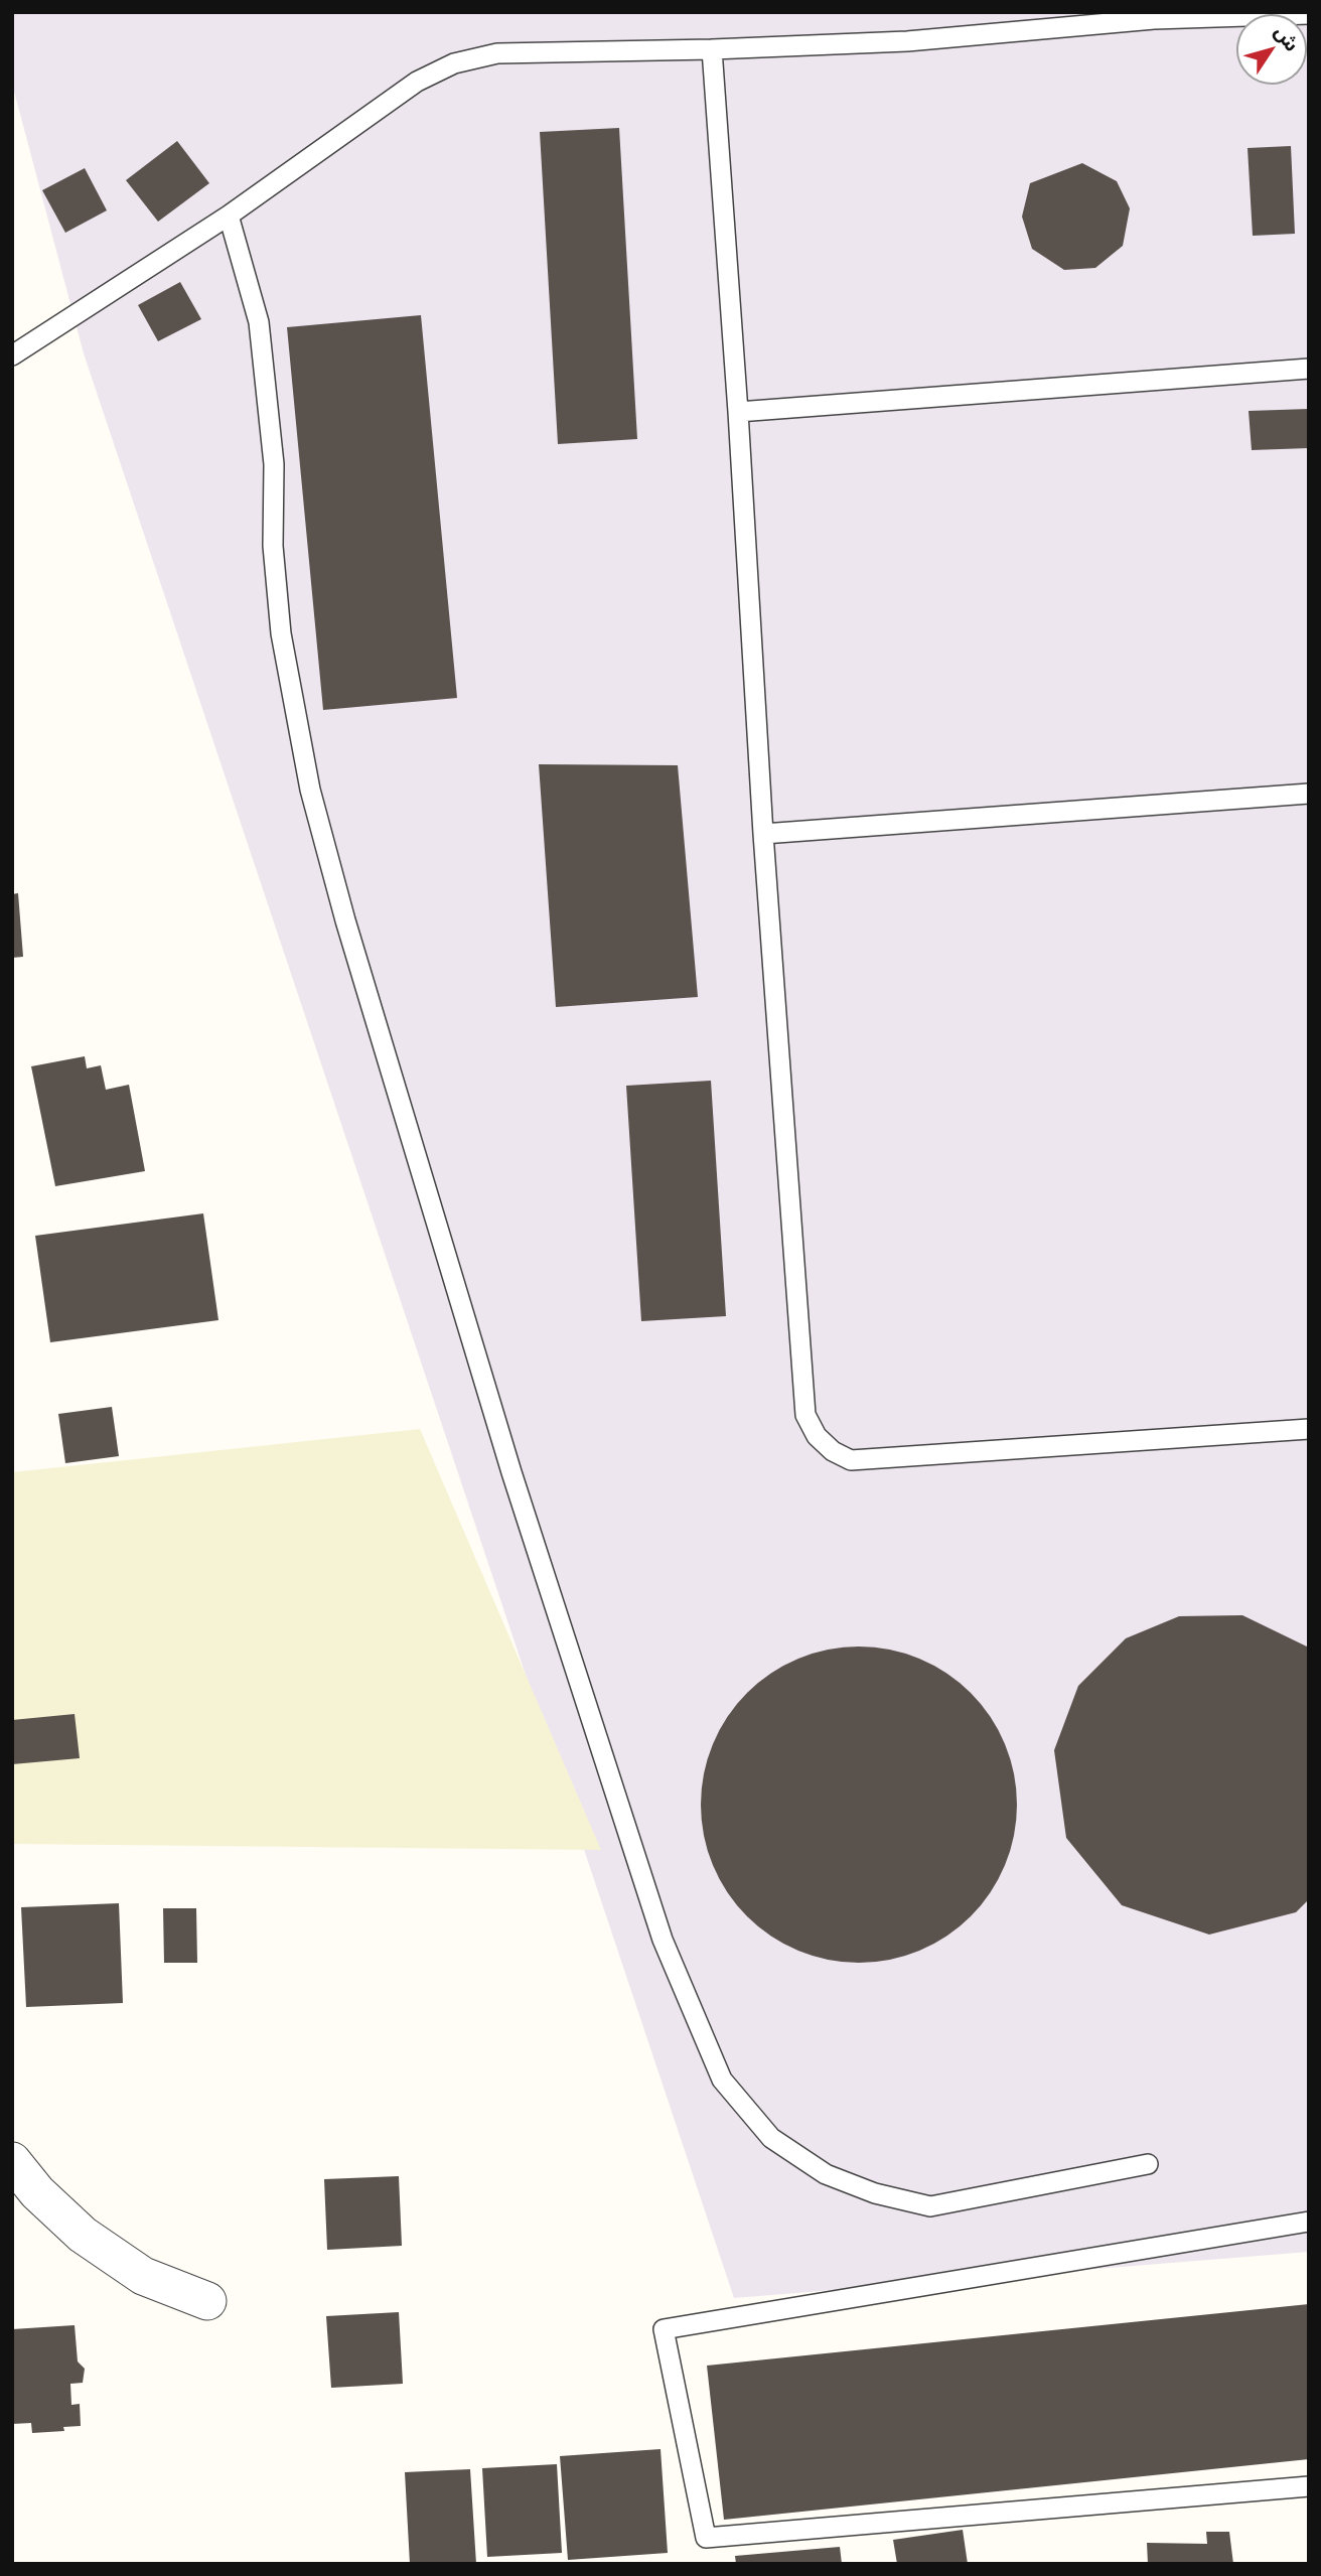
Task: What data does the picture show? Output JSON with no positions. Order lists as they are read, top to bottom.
{
  "north": "top right"
}
